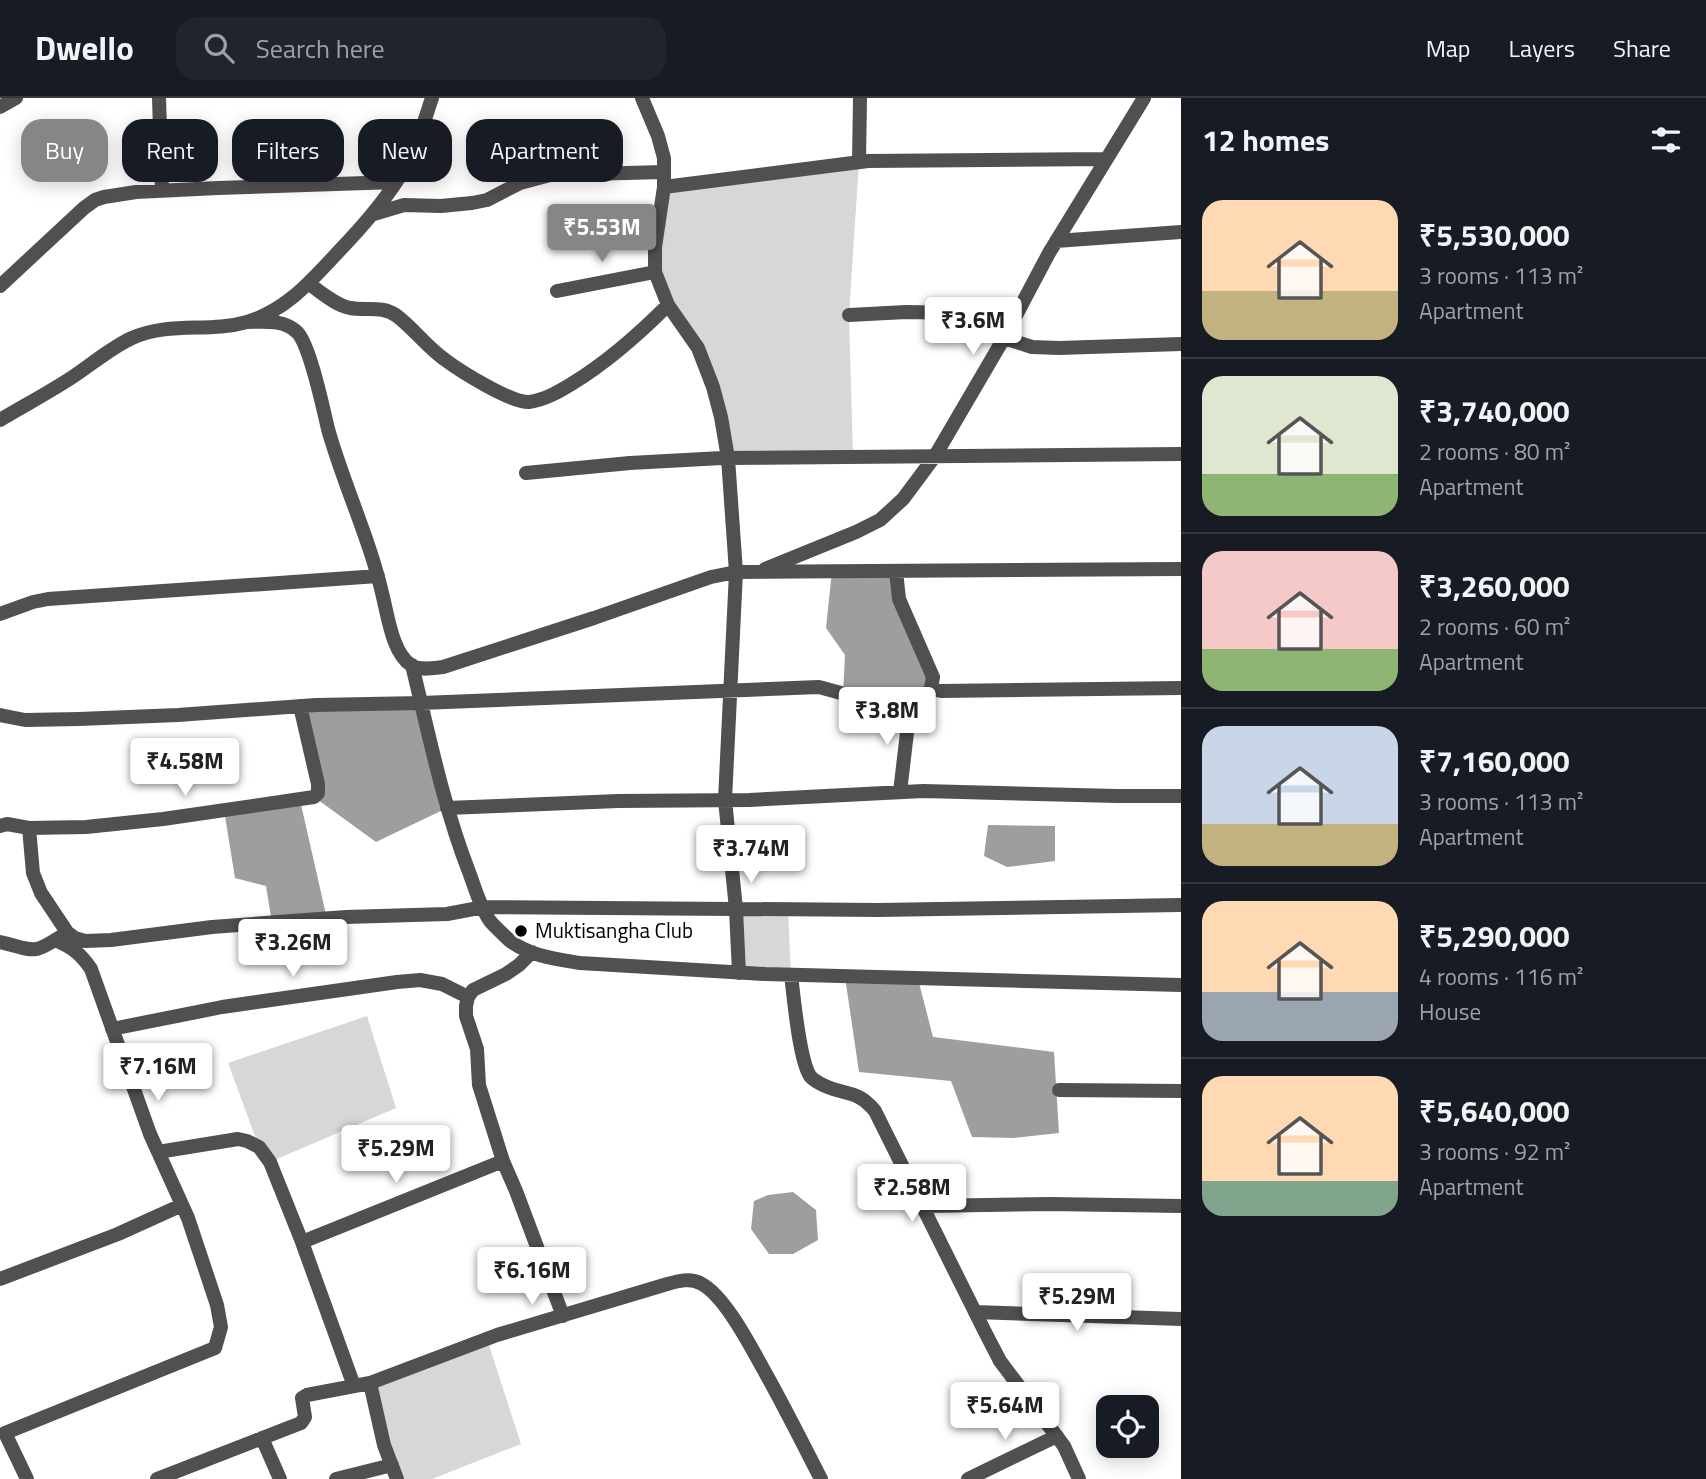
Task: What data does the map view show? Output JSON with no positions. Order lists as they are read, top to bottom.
{
  "places": ["Muktisangha Club"],
  "page": {
    "header": "Dwello",
    "search": "Search here",
    "nav": ["Map", "Layers", "Share"],
    "heading": "12 homes",
    "chip": [
      "Buy",
      "Rent",
      "Filters",
      "New",
      "Apartment"
    ],
    "list": [
      {
        "name": "₹5,530,000",
        "note": "3 rooms · 113 m² · Apartment"
      },
      {
        "name": "₹3,740,000",
        "note": "2 rooms · 80 m² · Apartment"
      },
      {
        "name": "₹3,260,000",
        "note": "2 rooms · 60 m² · Apartment"
      },
      {
        "name": "₹7,160,000",
        "note": "3 rooms · 113 m² · Apartment"
      },
      {
        "name": "₹5,290,000",
        "note": "4 rooms · 116 m² · House"
      },
      {
        "name": "₹5,640,000",
        "note": "3 rooms · 92 m² · Apartment"
      }
    ],
    "price": [
      "₹5.53M",
      "₹3.6M",
      "₹3.8M",
      "₹4.58M",
      "₹3.74M",
      "₹3.26M",
      "₹7.16M",
      "₹5.29M",
      "₹2.58M",
      "₹6.16M",
      "₹5.29M",
      "₹5.64M"
    ]
  }
}
